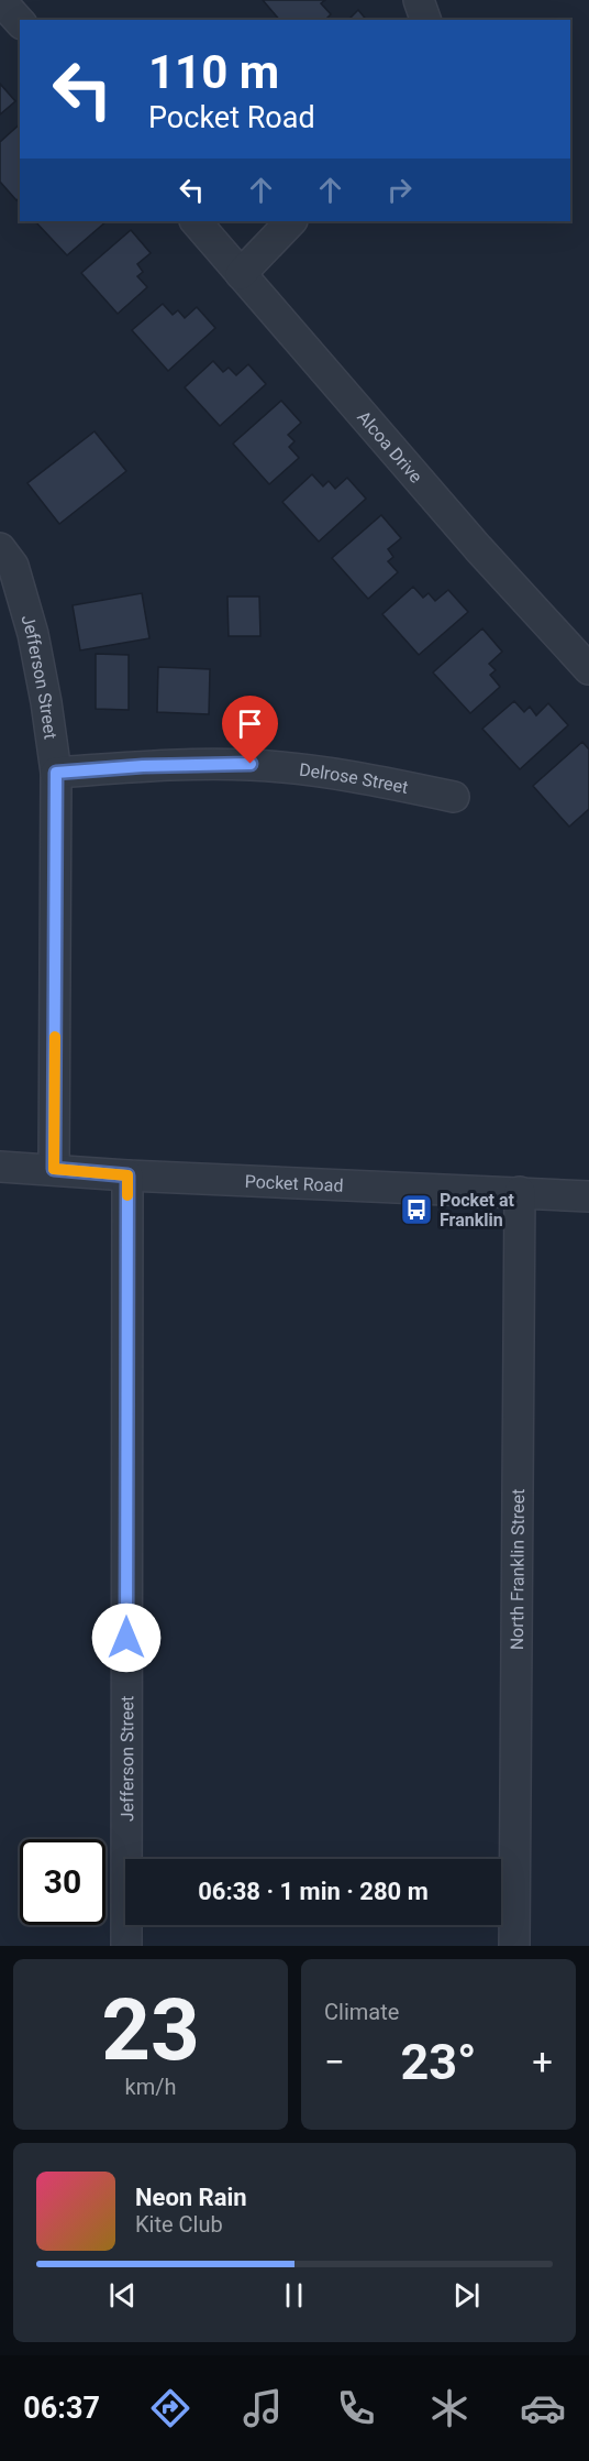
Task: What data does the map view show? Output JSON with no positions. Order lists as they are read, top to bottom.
{
  "streets": {
    "street": [
      "Alcoa Drive",
      "Jefferson Street",
      "Delrose Street",
      "Pocket Road",
      "North Franklin Street"
    ]
  },
  "crossings": [
    ["Jefferson Street", "Delrose Street"],
    ["Jefferson Street", "Pocket Road"],
    ["Pocket Road", "North Franklin Street"]
  ],
  "places": {
    "bus stop": ["Pocket at Franklin"]
  },
  "page": {
    "turn": ["110 m", "Pocket Road"],
    "limit": "30",
    "trip": "06:38 · 1 min · 280 m",
    "tile": [
      ["23", "km/h"],
      "Climate"
    ],
    "heat": ["−", "23°", "+"],
    "song": ["Neon Rain", "Kite Club"],
    "tabs": "06:37"
  }
}
